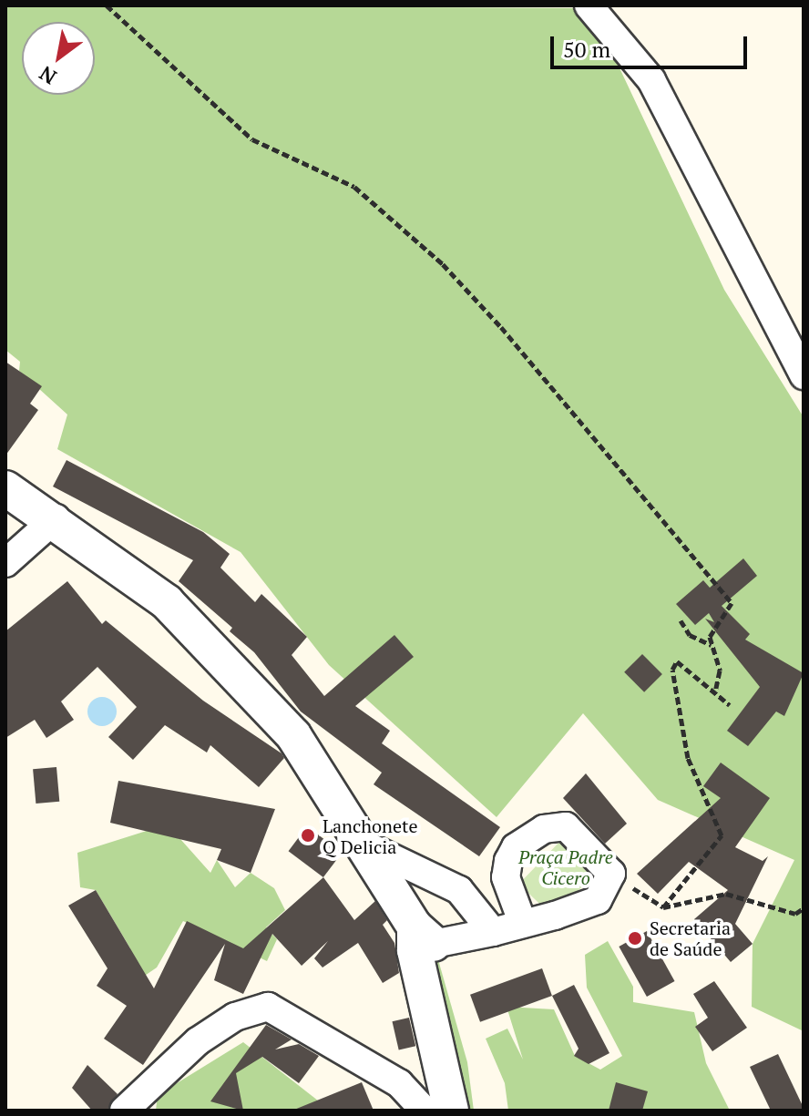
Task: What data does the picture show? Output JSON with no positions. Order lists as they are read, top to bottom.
{
  "parks": ["Praça Padre Cicero"],
  "places": ["Lanchonete Q Delicia", "Secretaria de Saúde"],
  "scale_bar": "50 m",
  "north": "bottom left"
}
